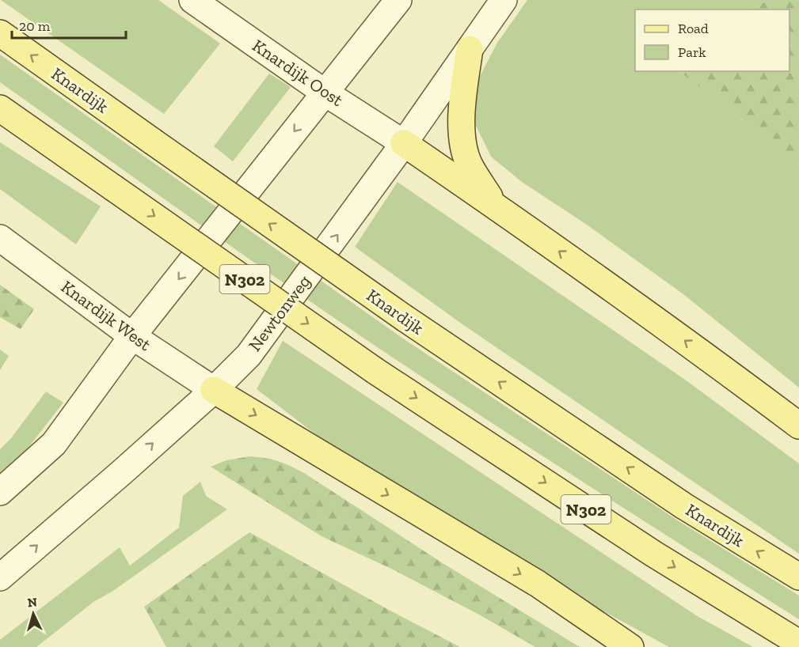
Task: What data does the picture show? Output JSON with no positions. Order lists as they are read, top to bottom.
{
  "streets": {
    "main road": [
      "Knardijk Oost",
      "Knardijk",
      "N302",
      "Newtonweg",
      "Knardijk West"
    ]
  },
  "crossings": [
    ["Knardijk Oost", "Newtonweg"],
    ["Newtonweg", "Knardijk West"]
  ],
  "legend": ["Road", "Park"],
  "scale_bar": "20 m",
  "north": "top"
}
